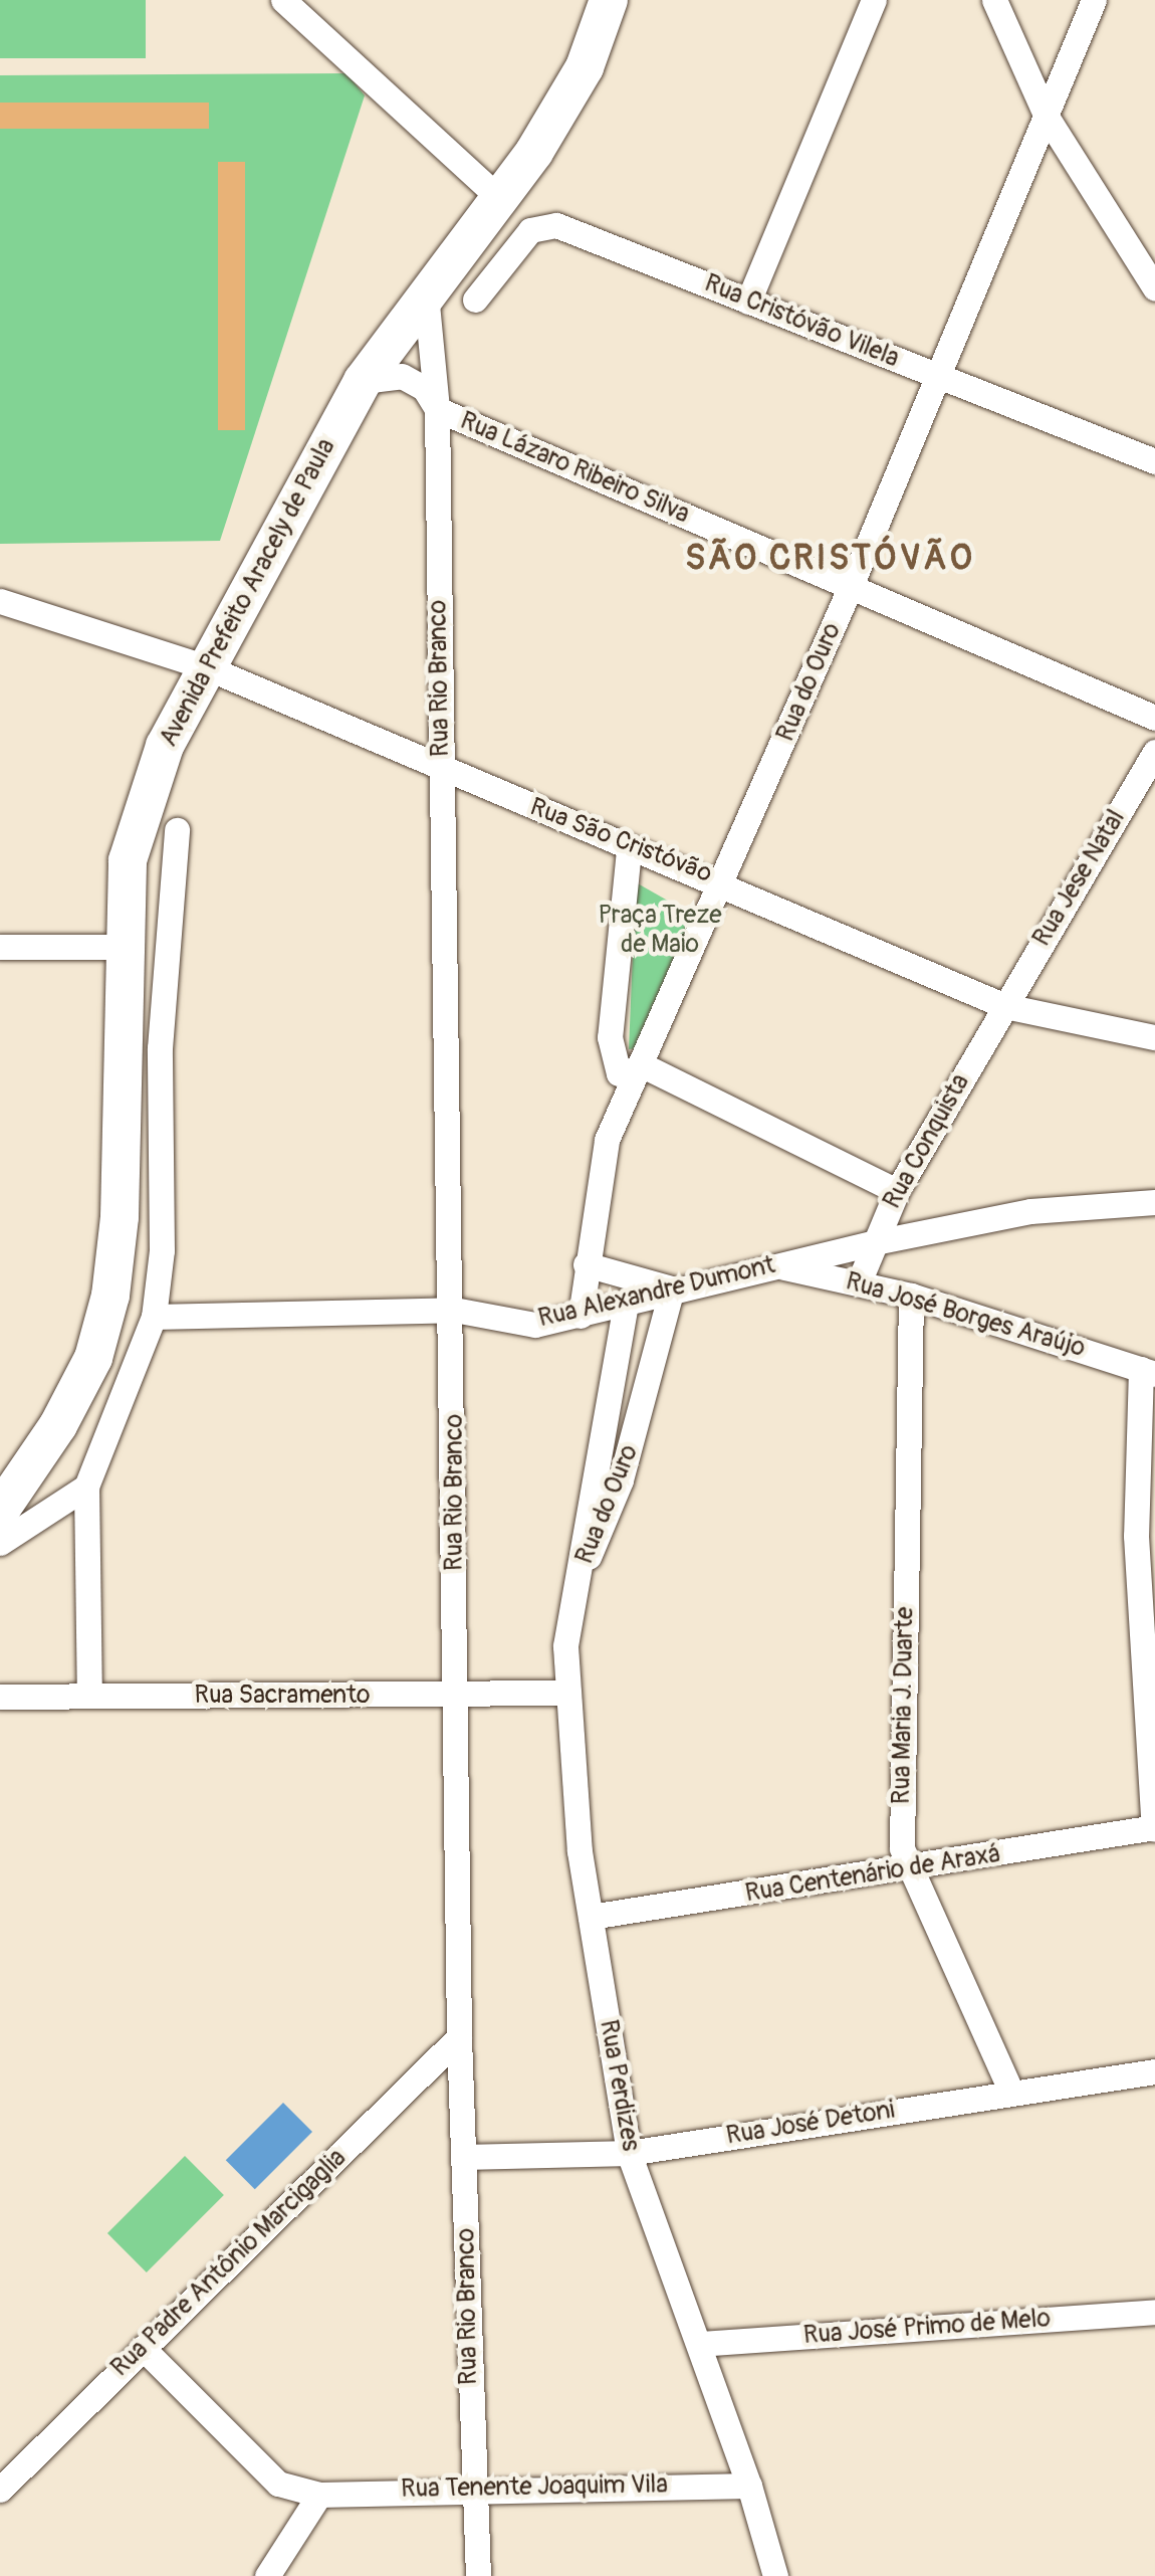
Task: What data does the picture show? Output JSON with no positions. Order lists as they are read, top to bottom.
{
  "streets": {
    "main road": ["Avenida Prefeito Aracely de Paula"],
    "street": [
      "Rua Cristóvão Vilela",
      "Rua Lázaro Ribeiro Silva",
      "Rua Rio Branco",
      "Rua do Ouro",
      "Rua São Cristóvão",
      "Rua Jese Natal",
      "Rua Conquista",
      "Rua Alexandre Dumont",
      "Rua José Borges Araújo",
      "Rua Sacramento",
      "Rua Maria J. Duarte",
      "Rua Centenário de Araxá",
      "Rua Perdizes",
      "Rua José Detoni",
      "Rua Padre Antônio Marcigaglia",
      "Rua José Primo de Melo",
      "Rua Tenente Joaquim Vila"
    ]
  },
  "crossings": [
    ["Rua Cristóvão Vilela", "Rua do Ouro"],
    ["Rua Lázaro Ribeiro Silva", "Avenida Prefeito Aracely de Paula"],
    ["Rua Lázaro Ribeiro Silva", "Rua Rio Branco"],
    ["Rua Lázaro Ribeiro Silva", "Rua do Ouro"],
    ["Avenida Prefeito Aracely de Paula", "Rua Rio Branco"],
    ["Avenida Prefeito Aracely de Paula", "Rua São Cristóvão"],
    ["Rua Rio Branco", "Rua São Cristóvão"],
    ["Rua Rio Branco", "Rua Alexandre Dumont"],
    ["Rua Rio Branco", "Rua Sacramento"],
    ["Rua Rio Branco", "Rua José Detoni"],
    ["Rua Rio Branco", "Rua Padre Antônio Marcigaglia"],
    ["Rua Rio Branco", "Rua Tenente Joaquim Vila"],
    ["Rua do Ouro", "Rua São Cristóvão"],
    ["Rua do Ouro", "Rua Alexandre Dumont"],
    ["Rua do Ouro", "Rua Perdizes"],
    ["Rua São Cristóvão", "Rua Jese Natal"],
    ["Rua São Cristóvão", "Rua Conquista"],
    ["Rua Jese Natal", "Rua Conquista"],
    ["Rua Conquista", "Rua Alexandre Dumont"],
    ["Rua Conquista", "Rua José Borges Araújo"],
    ["Rua Alexandre Dumont", "Rua José Borges Araújo"],
    ["Rua José Borges Araújo", "Rua Maria J. Duarte"],
    ["Rua Sacramento", "Rua Perdizes"],
    ["Rua Maria J. Duarte", "Rua Centenário de Araxá"],
    ["Rua Maria J. Duarte", "Rua José Detoni"],
    ["Rua Centenário de Araxá", "Rua Perdizes"],
    ["Rua Perdizes", "Rua José Detoni"],
    ["Rua Perdizes", "Rua José Primo de Melo"],
    ["Rua Perdizes", "Rua Tenente Joaquim Vila"]
  ],
  "districts": ["SÃO CRISTÓVÃO"],
  "parks": ["Praça Treze de Maio"]
}
